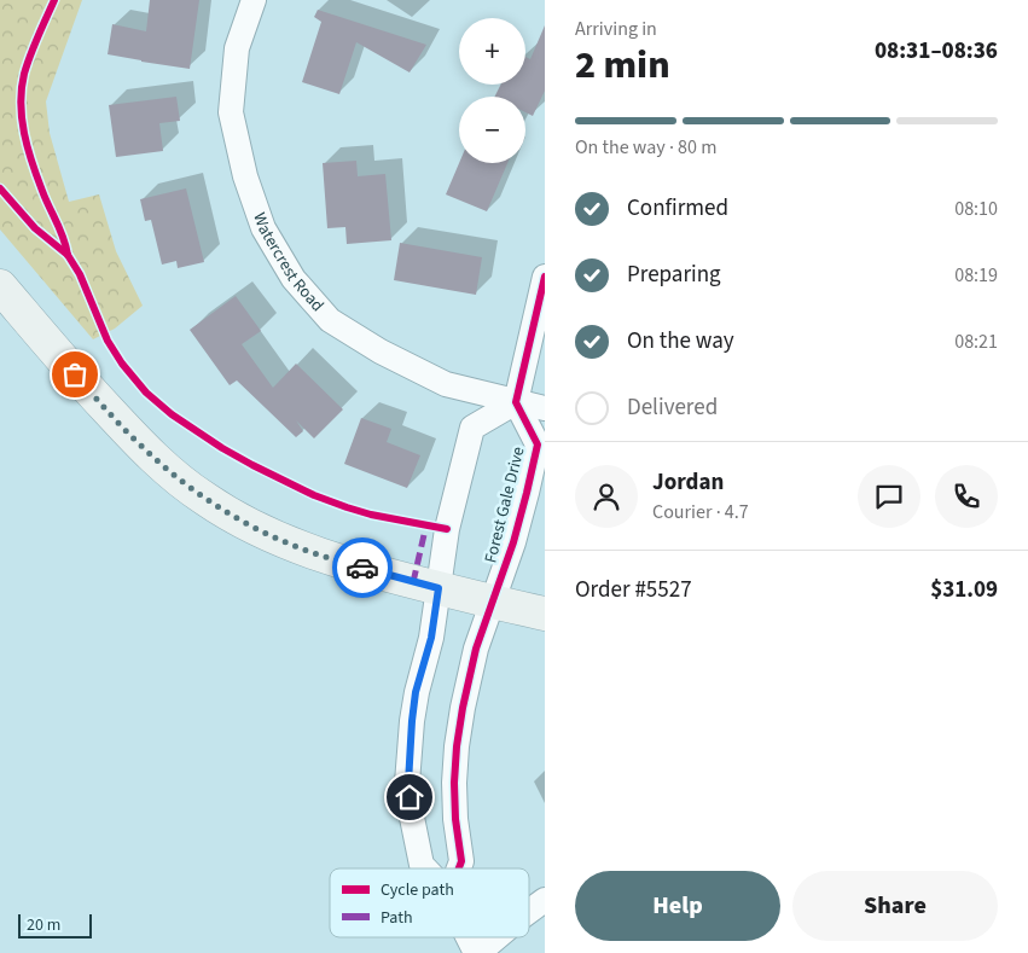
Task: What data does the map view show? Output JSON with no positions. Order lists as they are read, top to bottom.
{
  "streets": {
    "street": ["Watercrest Road", "Forest Gale Drive"]
  },
  "crossings": [
    ["Watercrest Road", "Forest Gale Drive"]
  ],
  "legend": ["Cycle path", "Path"],
  "scale_bar": "20 m",
  "page": {
    "heading": ["2 min", "Arriving in", "08:31–08:36"],
    "panel": [
      "Jordan",
      "Courier · 4.7",
      "Order #5527",
      "$31.09"
    ],
    "map_buttons": ["+", "−"],
    "bar": "On the way · 80 m",
    "list": [
      ["Confirmed", "08:10"],
      ["Preparing", "08:19"],
      ["On the way", "08:21"],
      "Delivered"
    ],
    "buttons": ["Help", "Share"],
    "scale": "20 m"
  }
}
